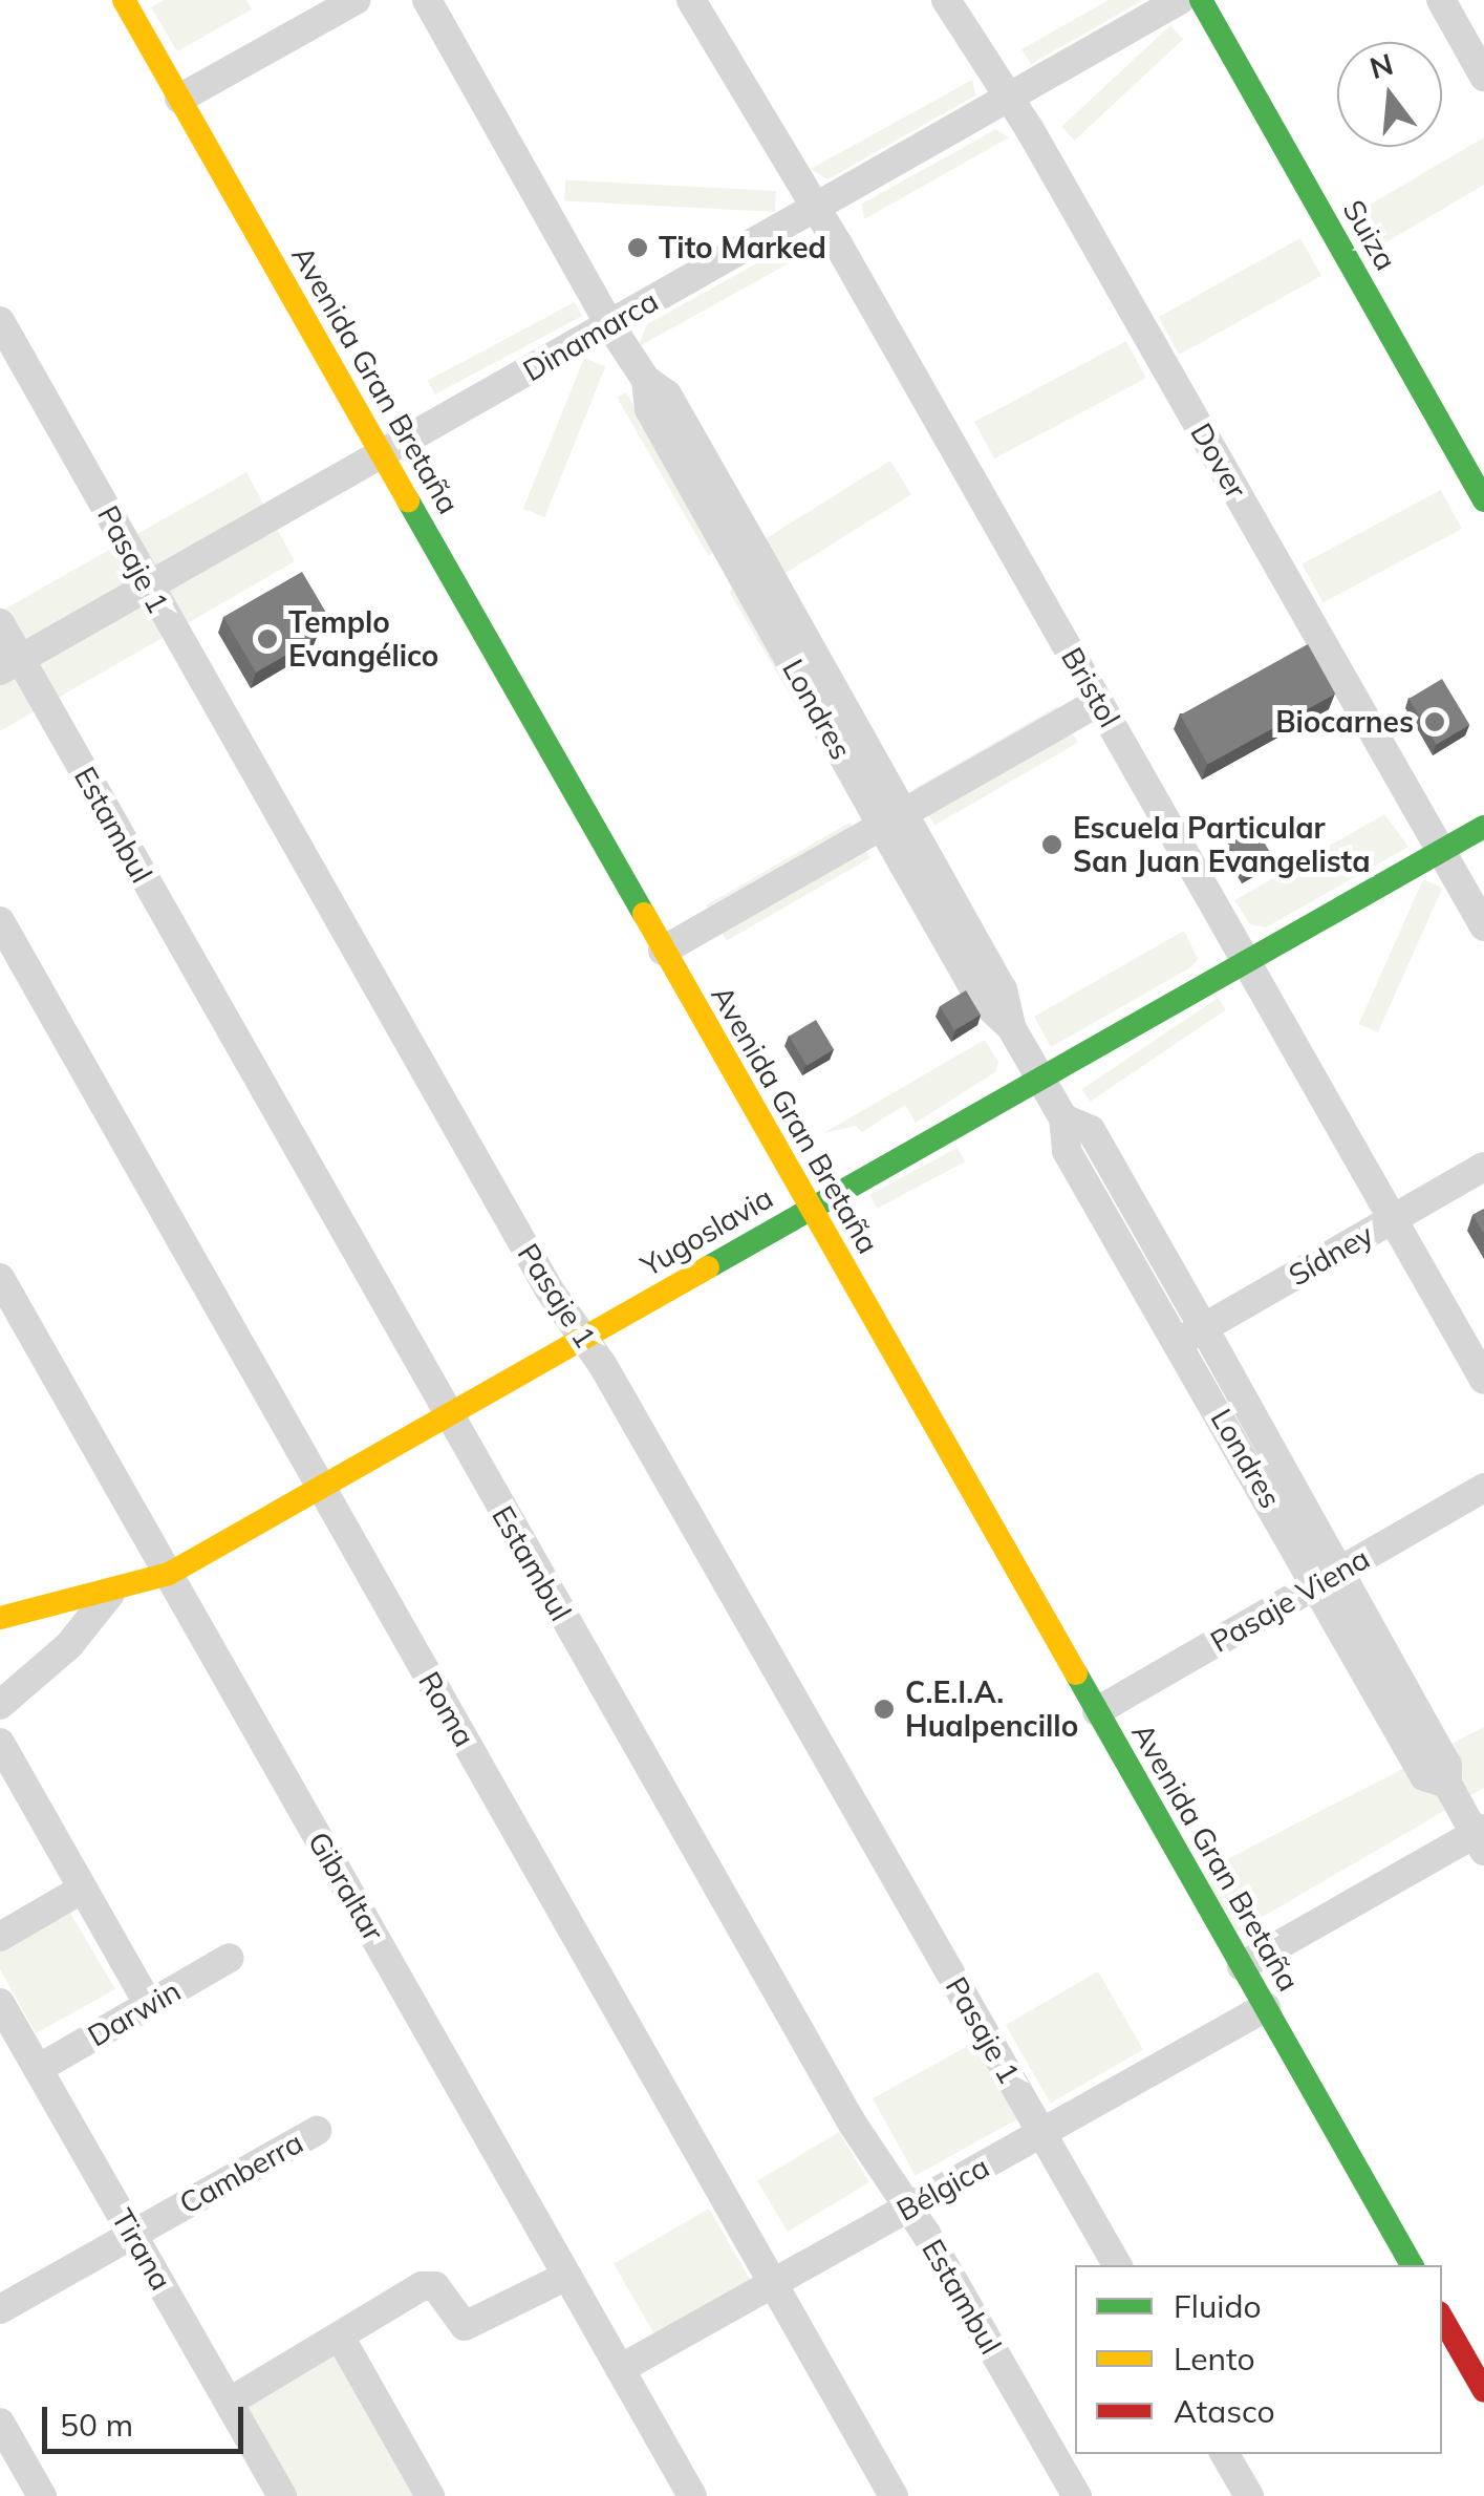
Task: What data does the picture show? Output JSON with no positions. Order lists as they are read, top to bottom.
{
  "streets": {
    "main road": ["Suiza", "Avenida Gran Bretaña", "Yugoslavia"],
    "street": [
      "Dinamarca",
      "Dover",
      "Pasaje 1",
      "Bristol",
      "Londres",
      "Estambul",
      "Sídney",
      "Pasaje Viena",
      "Roma",
      "Gibraltar",
      "Darwin",
      "Camberra",
      "Bélgica",
      "Tirana"
    ]
  },
  "crossings": [
    ["Dinamarca", "Avenida Gran Bretaña"],
    ["Dinamarca", "Dover"],
    ["Dinamarca", "Pasaje 1"],
    ["Dinamarca", "Bristol"],
    ["Dinamarca", "Londres"],
    ["Dinamarca", "Estambul"],
    ["Avenida Gran Bretaña", "Yugoslavia"],
    ["Avenida Gran Bretaña", "Pasaje Viena"],
    ["Avenida Gran Bretaña", "Bélgica"],
    ["Dover", "Yugoslavia"],
    ["Pasaje 1", "Yugoslavia"],
    ["Pasaje 1", "Bélgica"],
    ["Bristol", "Yugoslavia"],
    ["Bristol", "Sídney"],
    ["Londres", "Yugoslavia"],
    ["Londres", "Sídney"],
    ["Londres", "Pasaje Viena"],
    ["Estambul", "Yugoslavia"],
    ["Estambul", "Bélgica"],
    ["Yugoslavia", "Roma"],
    ["Yugoslavia", "Gibraltar"],
    ["Roma", "Bélgica"],
    ["Gibraltar", "Bélgica"],
    ["Darwin", "Tirana"],
    ["Camberra", "Tirana"]
  ],
  "places": [
    "Tito Marked",
    "Templo Evangélico",
    "Biocarnes",
    "Escuela Particular San Juan Evangelista",
    "C.E.I.A. Hualpencillo"
  ],
  "legend": ["Fluido", "Lento", "Atasco"],
  "scale_bar": "50 m",
  "north": "top"
}
